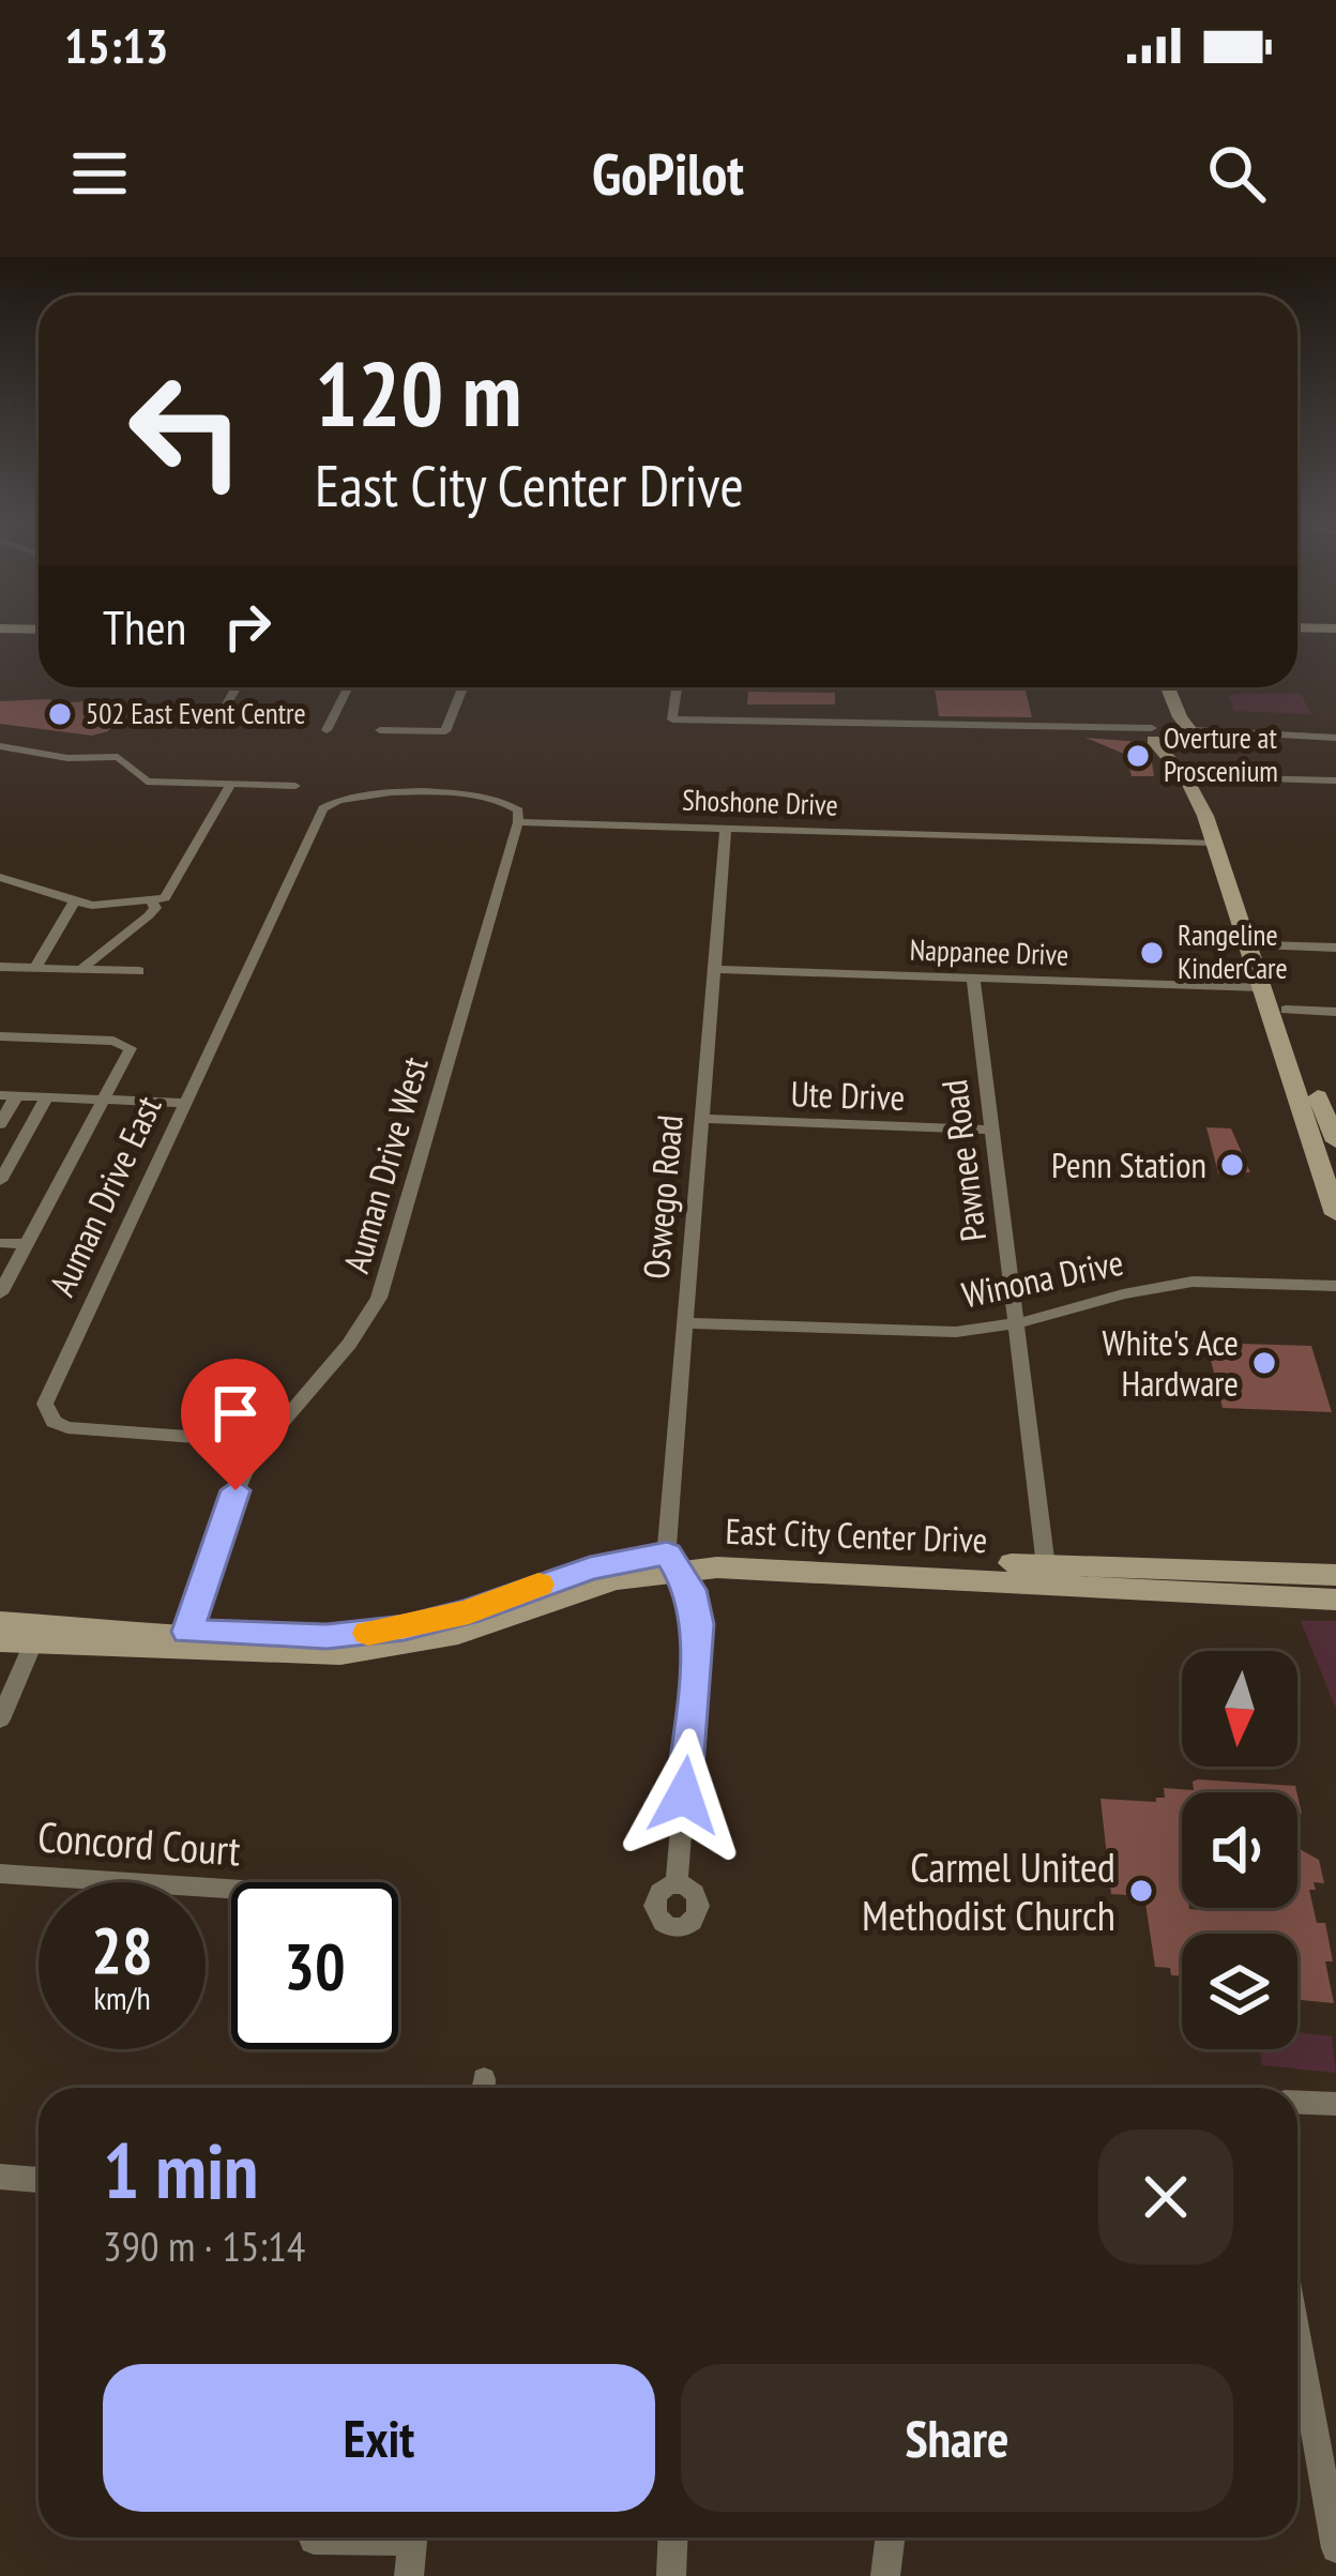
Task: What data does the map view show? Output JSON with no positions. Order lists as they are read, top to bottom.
{
  "streets": {
    "main road": ["East City Center Drive"],
    "street": [
      "Shoshone Drive",
      "Nappanee Drive",
      "Ute Drive",
      "Pawnee Road",
      "Auman Drive West",
      "Auman Drive East",
      "Oswego Road",
      "Winona Drive",
      "Concord Court"
    ]
  },
  "crossings": [
    ["Shoshone Drive", "Auman Drive West"],
    ["Shoshone Drive", "Auman Drive East"],
    ["Shoshone Drive", "Oswego Road"],
    ["Nappanee Drive", "Pawnee Road"],
    ["Nappanee Drive", "Oswego Road"],
    ["Ute Drive", "Pawnee Road"],
    ["Ute Drive", "Oswego Road"],
    ["Pawnee Road", "Winona Drive"],
    ["Pawnee Road", "East City Center Drive"],
    ["Auman Drive West", "Auman Drive East"],
    ["Auman Drive West", "East City Center Drive"],
    ["Oswego Road", "Winona Drive"],
    ["Oswego Road", "East City Center Drive"]
  ],
  "places": [
    "502 East Event Centre",
    "Overture at Proscenium",
    "Rangeline KinderCare",
    "Penn Station",
    "White's Ace Hardware",
    "Carmel United Methodist Church"
  ],
  "north": "bottom",
  "page": {
    "status": "15:13",
    "header": "GoPilot",
    "turn": ["120 m", "East City Center Drive"],
    "then": "Then",
    "speed": "28 km/h",
    "limit": "30",
    "heading": ["1 min", "390 m · 15:14"],
    "buttons": ["Exit", "Share"]
  }
}
